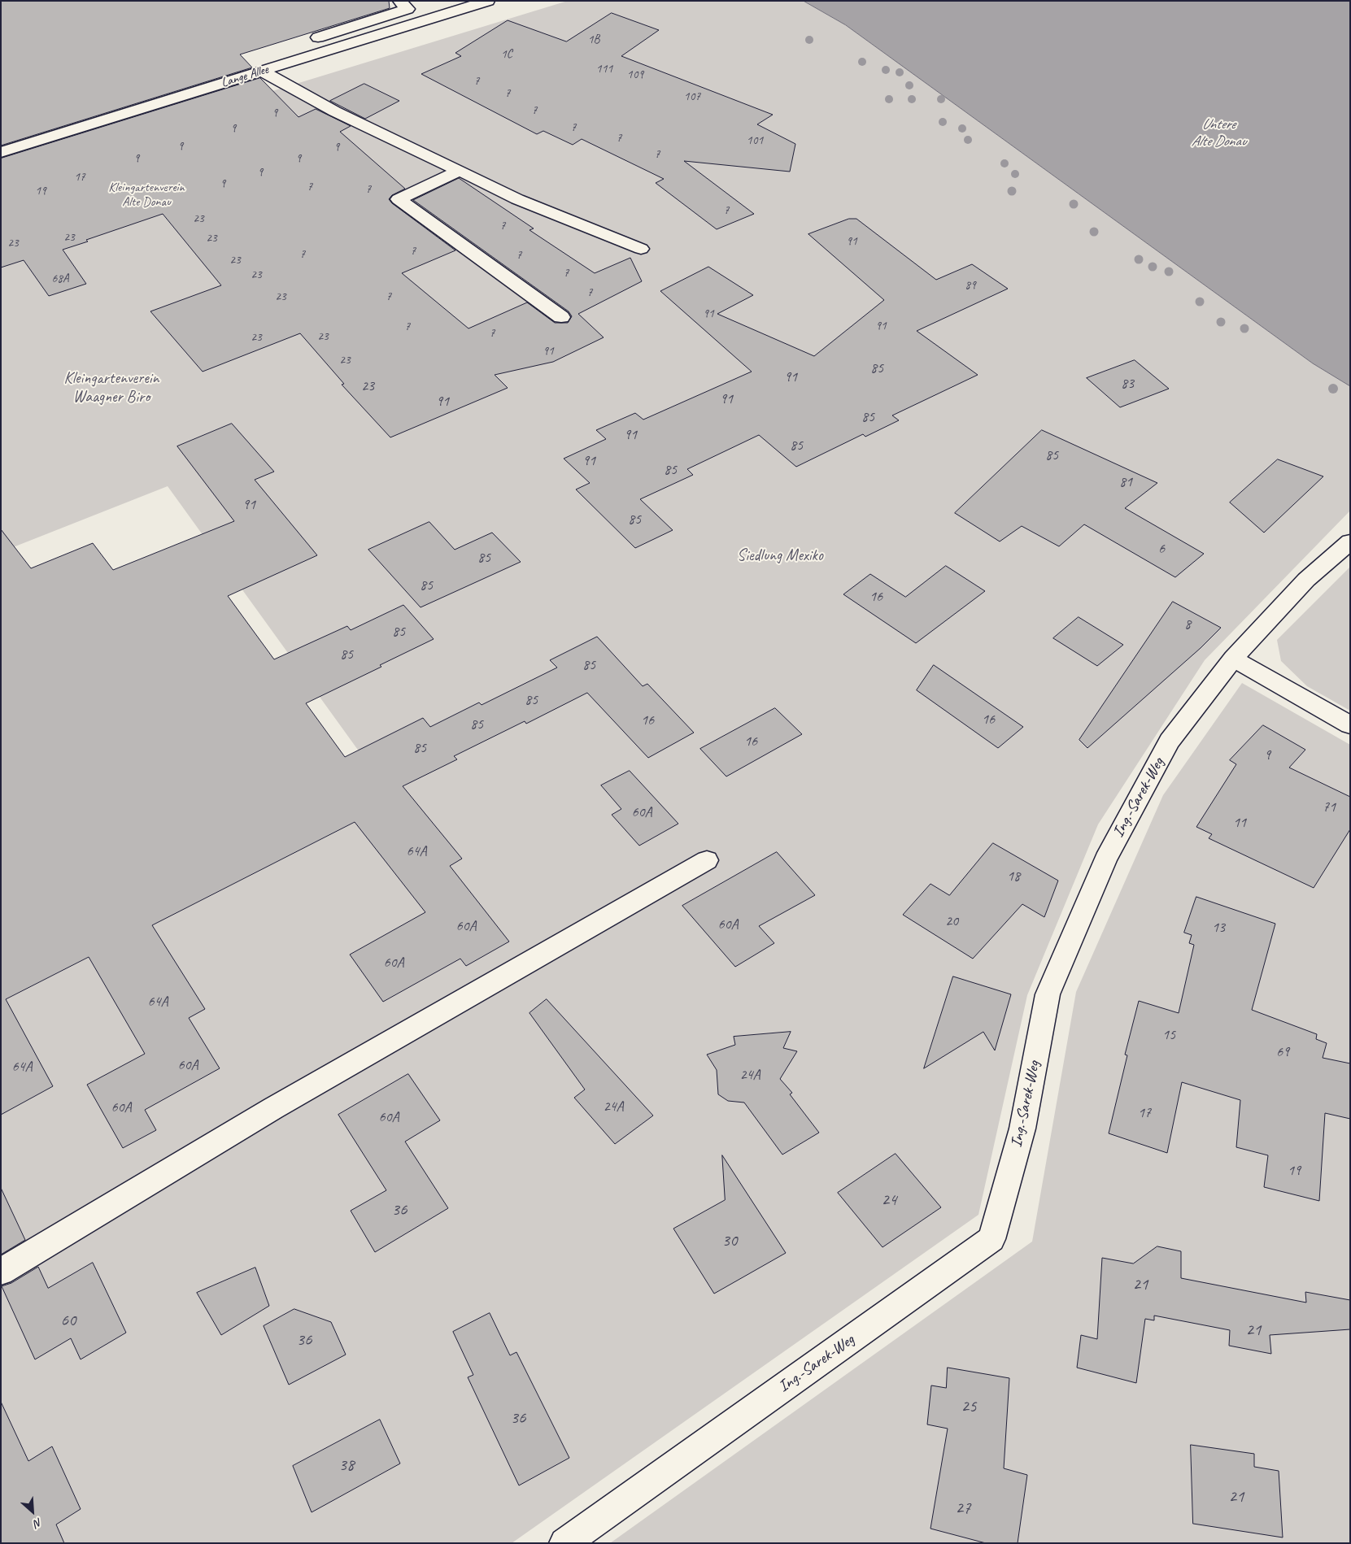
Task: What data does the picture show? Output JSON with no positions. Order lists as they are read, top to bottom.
{
  "streets": {
    "street": ["Lange Allee", "Ing.-Sarek-Weg"]
  },
  "water": ["Untere Alte Donau"],
  "parks": ["Kleingartenverein Alte Donau", "Kleingartenverein Waagner Biro", "Siedlung Mexiko"],
  "house_numbers": [
    "1B",
    "1C",
    "111",
    "109",
    "7",
    "7",
    "107",
    "7",
    "9",
    "7",
    "9",
    "7",
    "101",
    "9",
    "9",
    "7",
    "9",
    "9",
    "9",
    "17",
    "9",
    "7",
    "7",
    "19",
    "7",
    "23",
    "7",
    "23",
    "23",
    "91",
    "23",
    "7",
    "7",
    "7",
    "23",
    "7",
    "23",
    "68A",
    "89",
    "7",
    "23",
    "7",
    "91",
    "91",
    "7",
    "7",
    "23",
    "23",
    "91",
    "23",
    "85",
    "91",
    "83",
    "23",
    "91",
    "91",
    "85",
    "91",
    "85",
    "85",
    "91",
    "85",
    "81",
    "91",
    "85",
    "6",
    "85",
    "85",
    "16",
    "8",
    "85",
    "85",
    "85",
    "85",
    "16",
    "16",
    "85",
    "16",
    "85",
    "9",
    "71",
    "60A",
    "11",
    "64A",
    "18",
    "20",
    "60A",
    "60A",
    "13",
    "60A",
    "64A",
    "15",
    "69",
    "60A",
    "64A",
    "24A",
    "24A",
    "60A",
    "17",
    "60A",
    "19",
    "24",
    "36",
    "30",
    "21",
    "60",
    "21",
    "36",
    "25",
    "36",
    "38",
    "21",
    "27"
  ],
  "north": "bottom right"
}
